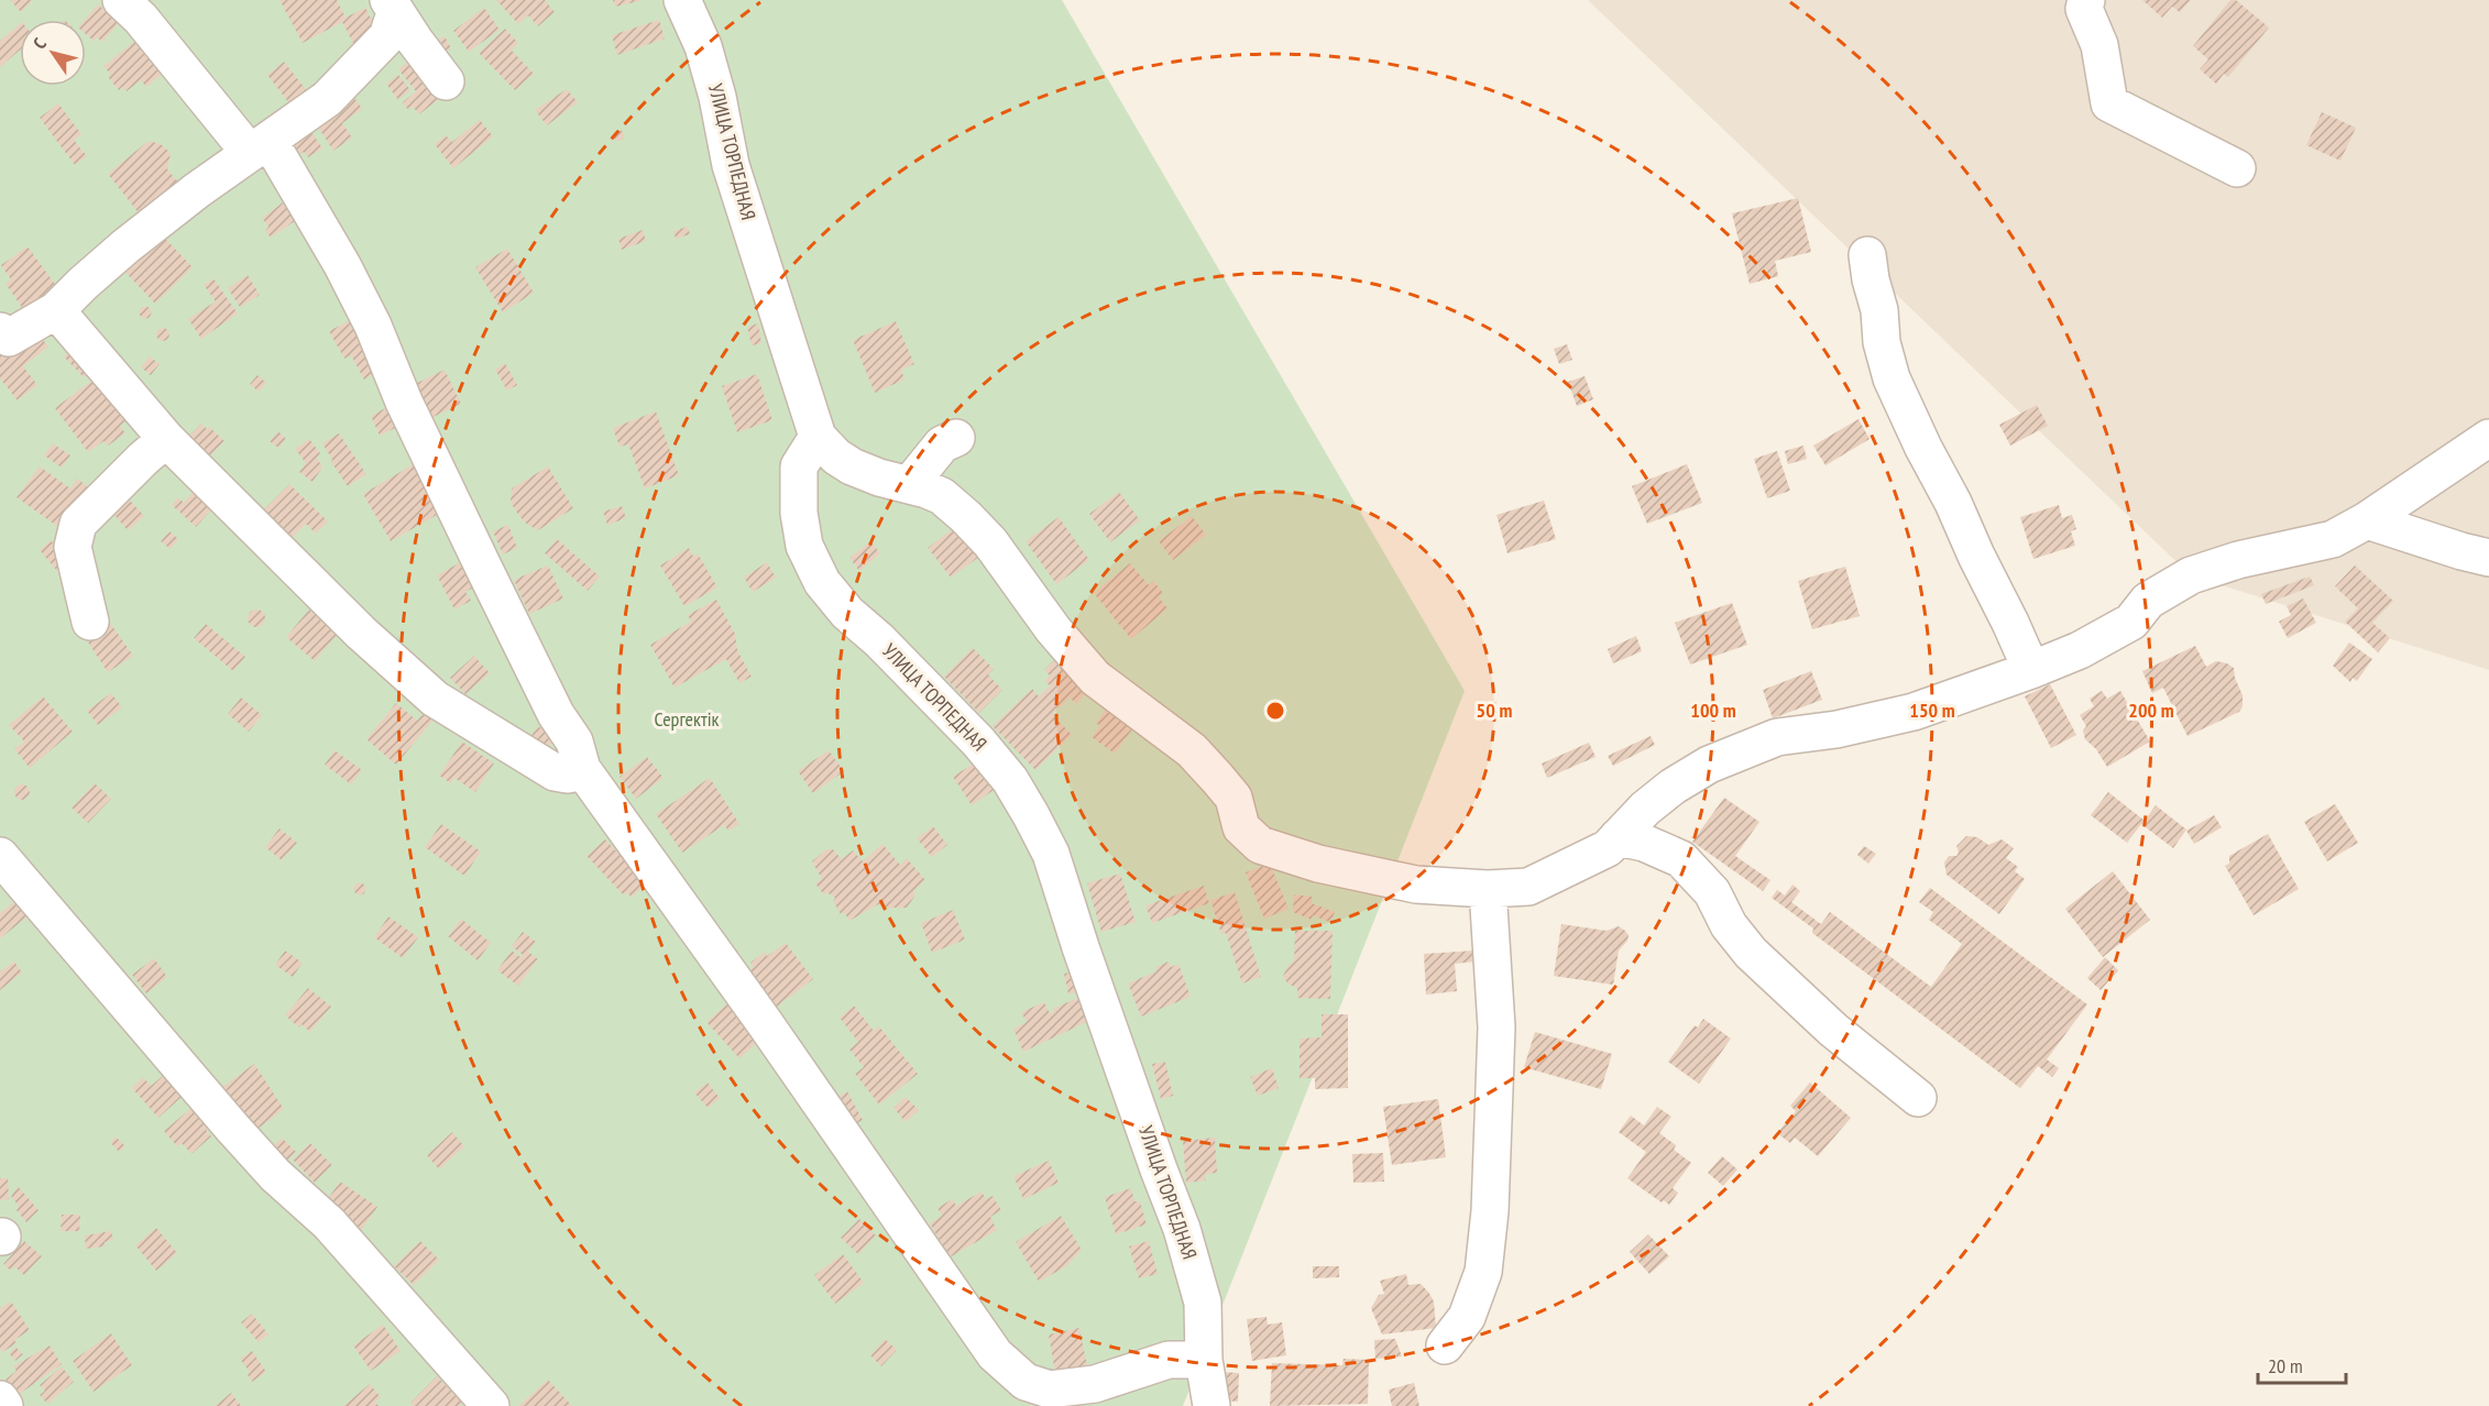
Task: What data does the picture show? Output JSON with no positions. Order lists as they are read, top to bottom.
{
  "streets": {
    "street": ["УЛИЦА ТОРПЕДНАЯ"]
  },
  "parks": ["Сергектік"],
  "scale_bar": "20 m",
  "north": "top left",
  "rings": [
    "50 m",
    "100 m",
    "150 m",
    "200 m"
  ]
}
